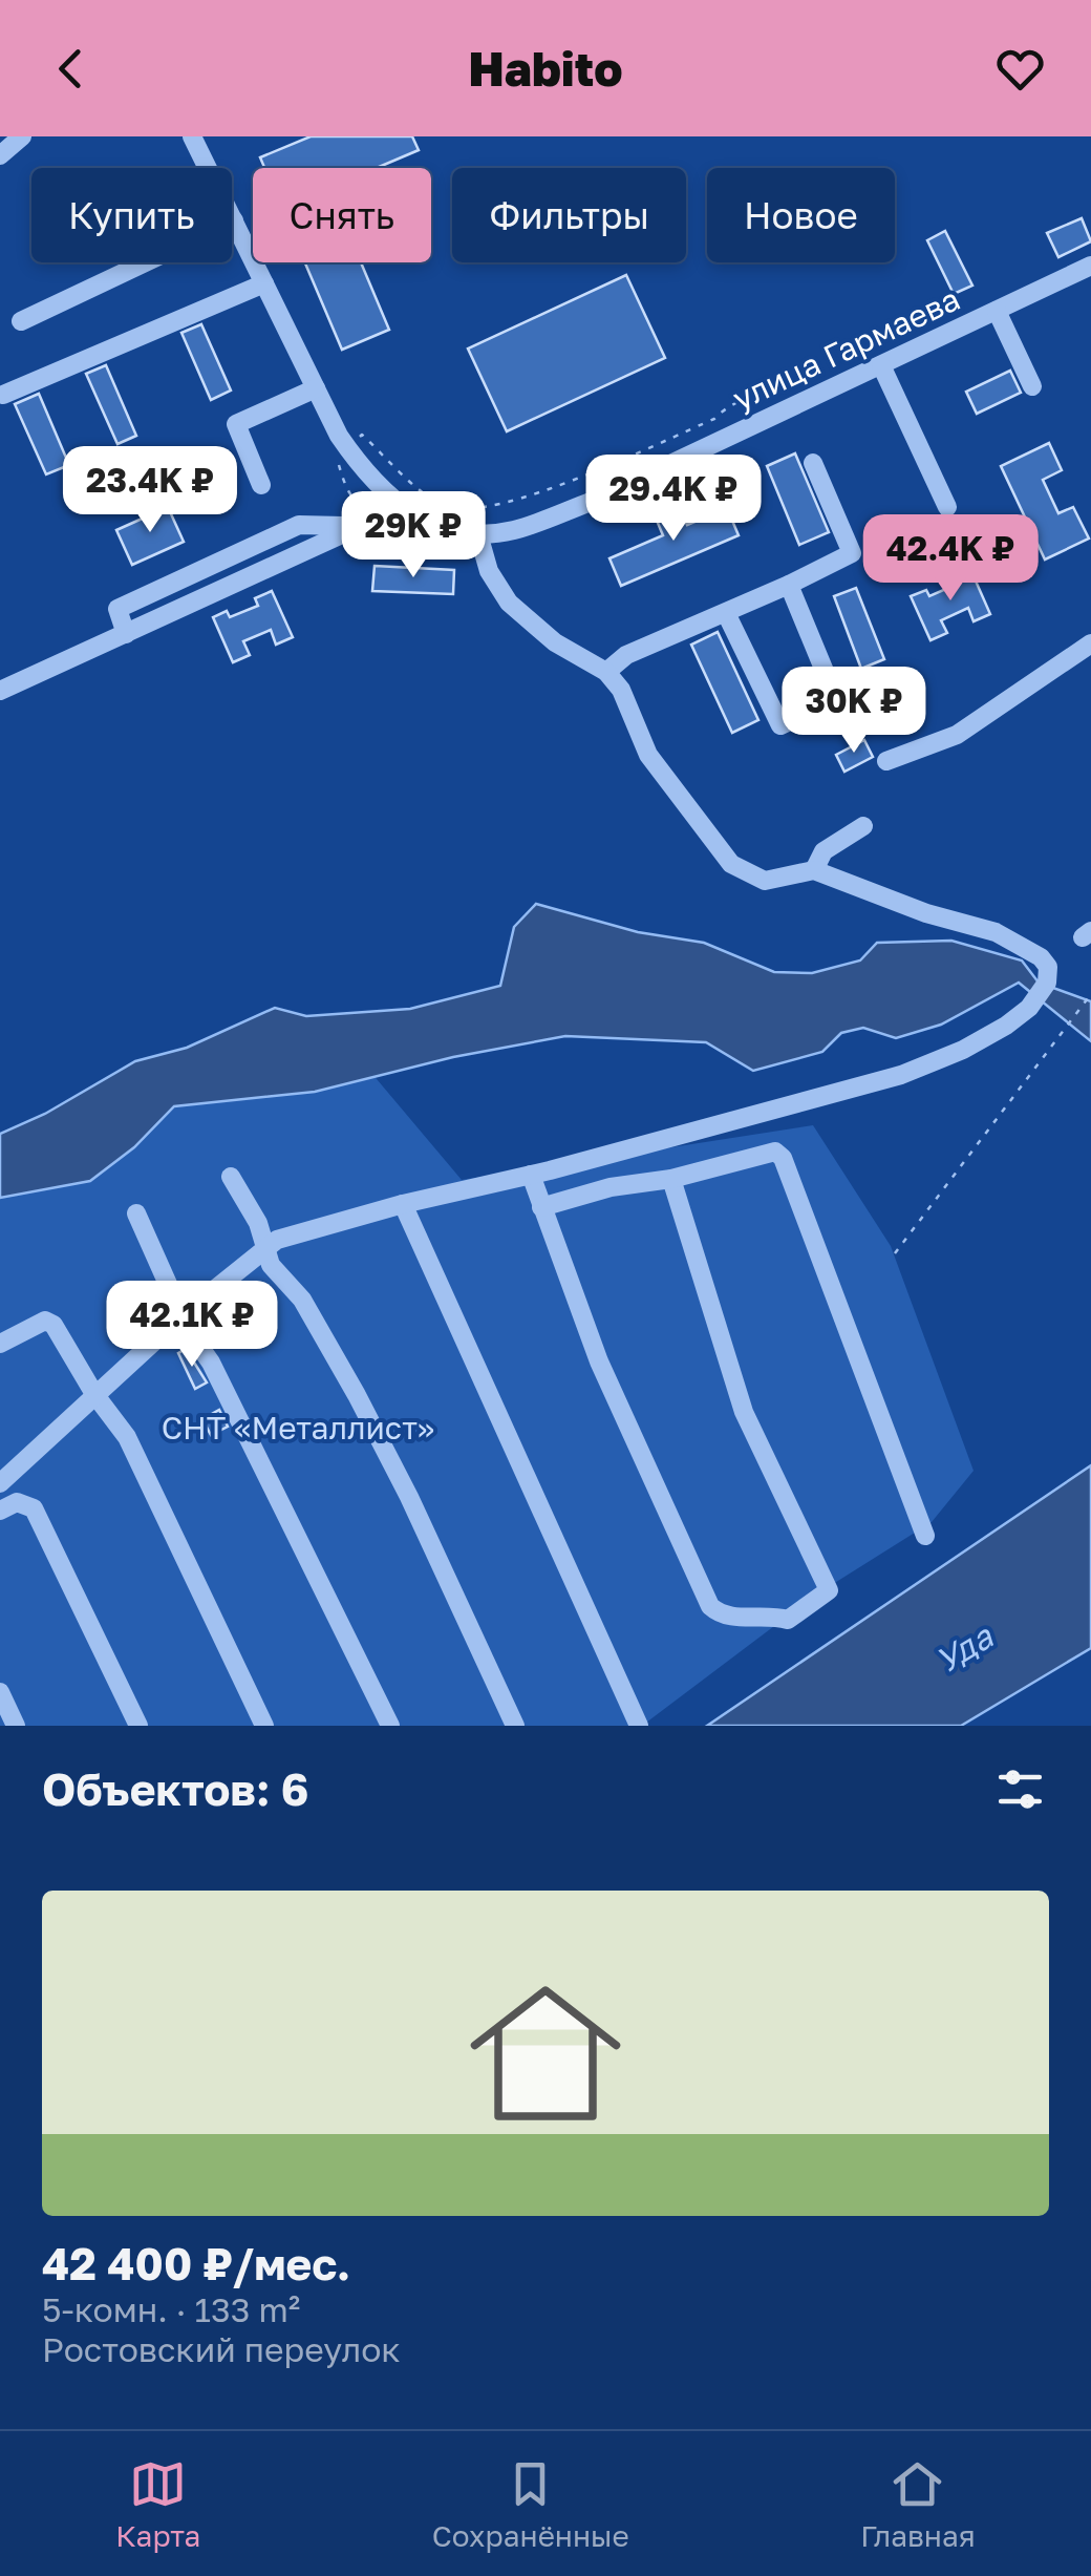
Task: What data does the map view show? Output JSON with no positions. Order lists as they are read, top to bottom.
{
  "streets": {
    "street": ["улица Гармаева"]
  },
  "water": ["Уда"],
  "parks": ["СНТ «Металлист»"],
  "page": {
    "header": "Habito",
    "chip": [
      "Купить",
      "Снять",
      "Фильтры",
      "Новое"
    ],
    "price": [
      "23.4K ₽",
      "29.4K ₽",
      "29K ₽",
      "42.4K ₽",
      "30K ₽",
      "42.1K ₽"
    ],
    "heading": "Объектов: 6",
    "list": [
      {
        "name": "42 400 ₽/мес.",
        "note": "5-комн. · 133 m² · Ростовский переулок"
      }
    ],
    "tabs": ["Карта", "Сохранённые", "Главная"]
  }
}
